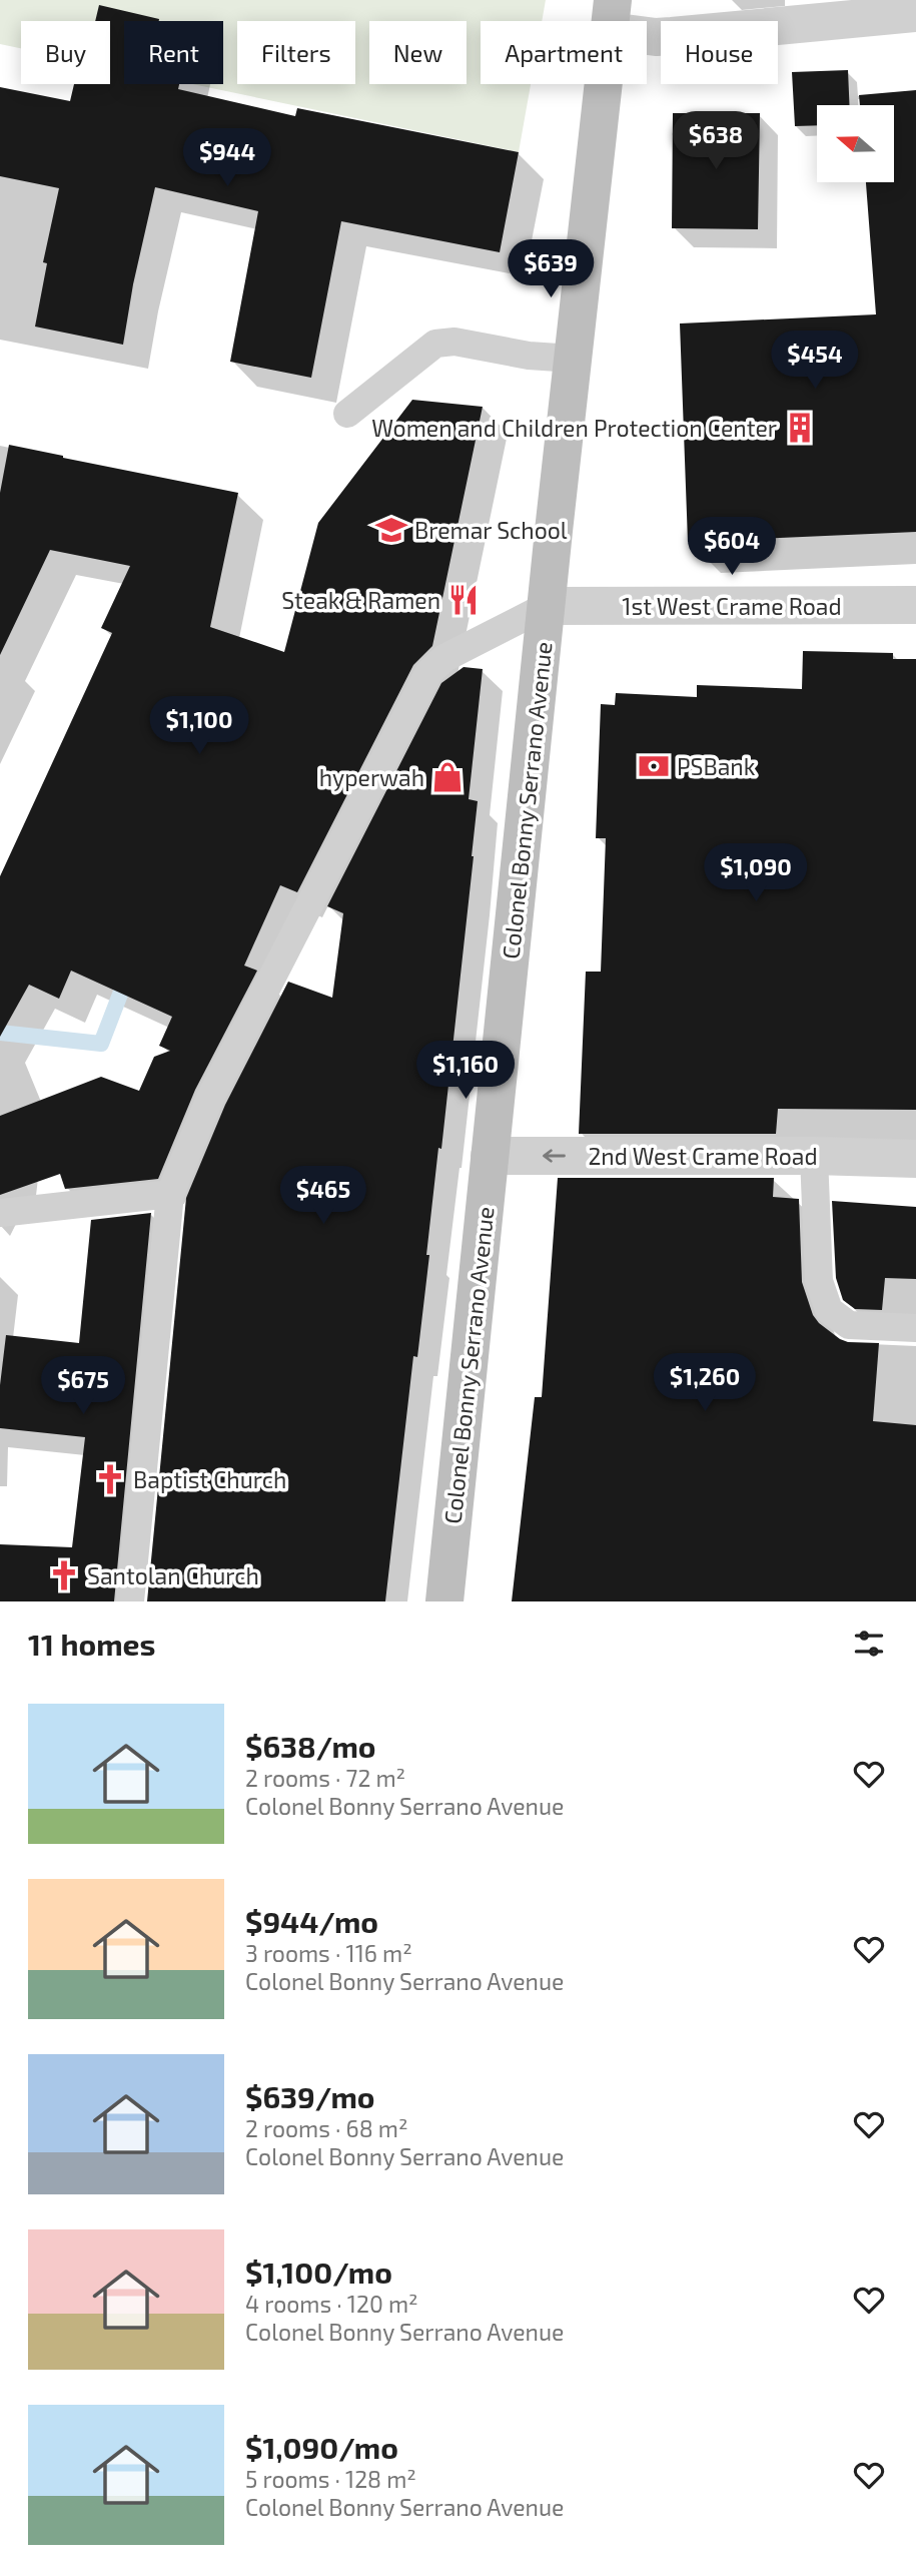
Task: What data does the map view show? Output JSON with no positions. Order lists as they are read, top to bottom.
{
  "streets": {
    "main road": ["Colonel Bonny Serrano Avenue"],
    "street": ["1st West Crame Road", "2nd West Crame Road"]
  },
  "crossings": [
    ["1st West Crame Road", "Colonel Bonny Serrano Avenue"],
    ["Colonel Bonny Serrano Avenue", "2nd West Crame Road"]
  ],
  "one_way": ["2nd West Crame Road"],
  "places": {
    "building": ["Women and Children Protection Center"],
    "school or university": ["Bremar School"],
    "restaurant": ["Steak & Ramen"],
    "bank": ["PSBank"],
    "shop": ["hyperwah"],
    "church": ["Baptist Church", "Santolan Church"]
  },
  "north": "left",
  "page": {
    "chip": [
      "Buy",
      "Rent",
      "Filters",
      "New",
      "Apartment",
      "House"
    ],
    "price": [
      "$638",
      "$944",
      "$639",
      "$454",
      "$604",
      "$1,100",
      "$1,090",
      "$1,160",
      "$465",
      "$1,260",
      "$675"
    ],
    "heading": "11 homes",
    "list": [
      {
        "name": "$638/mo",
        "note": "2 rooms · 72 m² · Colonel Bonny Serrano Avenue"
      },
      {
        "name": "$944/mo",
        "note": "3 rooms · 116 m² · Colonel Bonny Serrano Avenue"
      },
      {
        "name": "$639/mo",
        "note": "2 rooms · 68 m² · Colonel Bonny Serrano Avenue"
      },
      {
        "name": "$1,100/mo",
        "note": "4 rooms · 120 m² · Colonel Bonny Serrano Avenue"
      },
      {
        "name": "$1,090/mo",
        "note": "5 rooms · 128 m² · Colonel Bonny Serrano Avenue"
      }
    ]
  }
}
